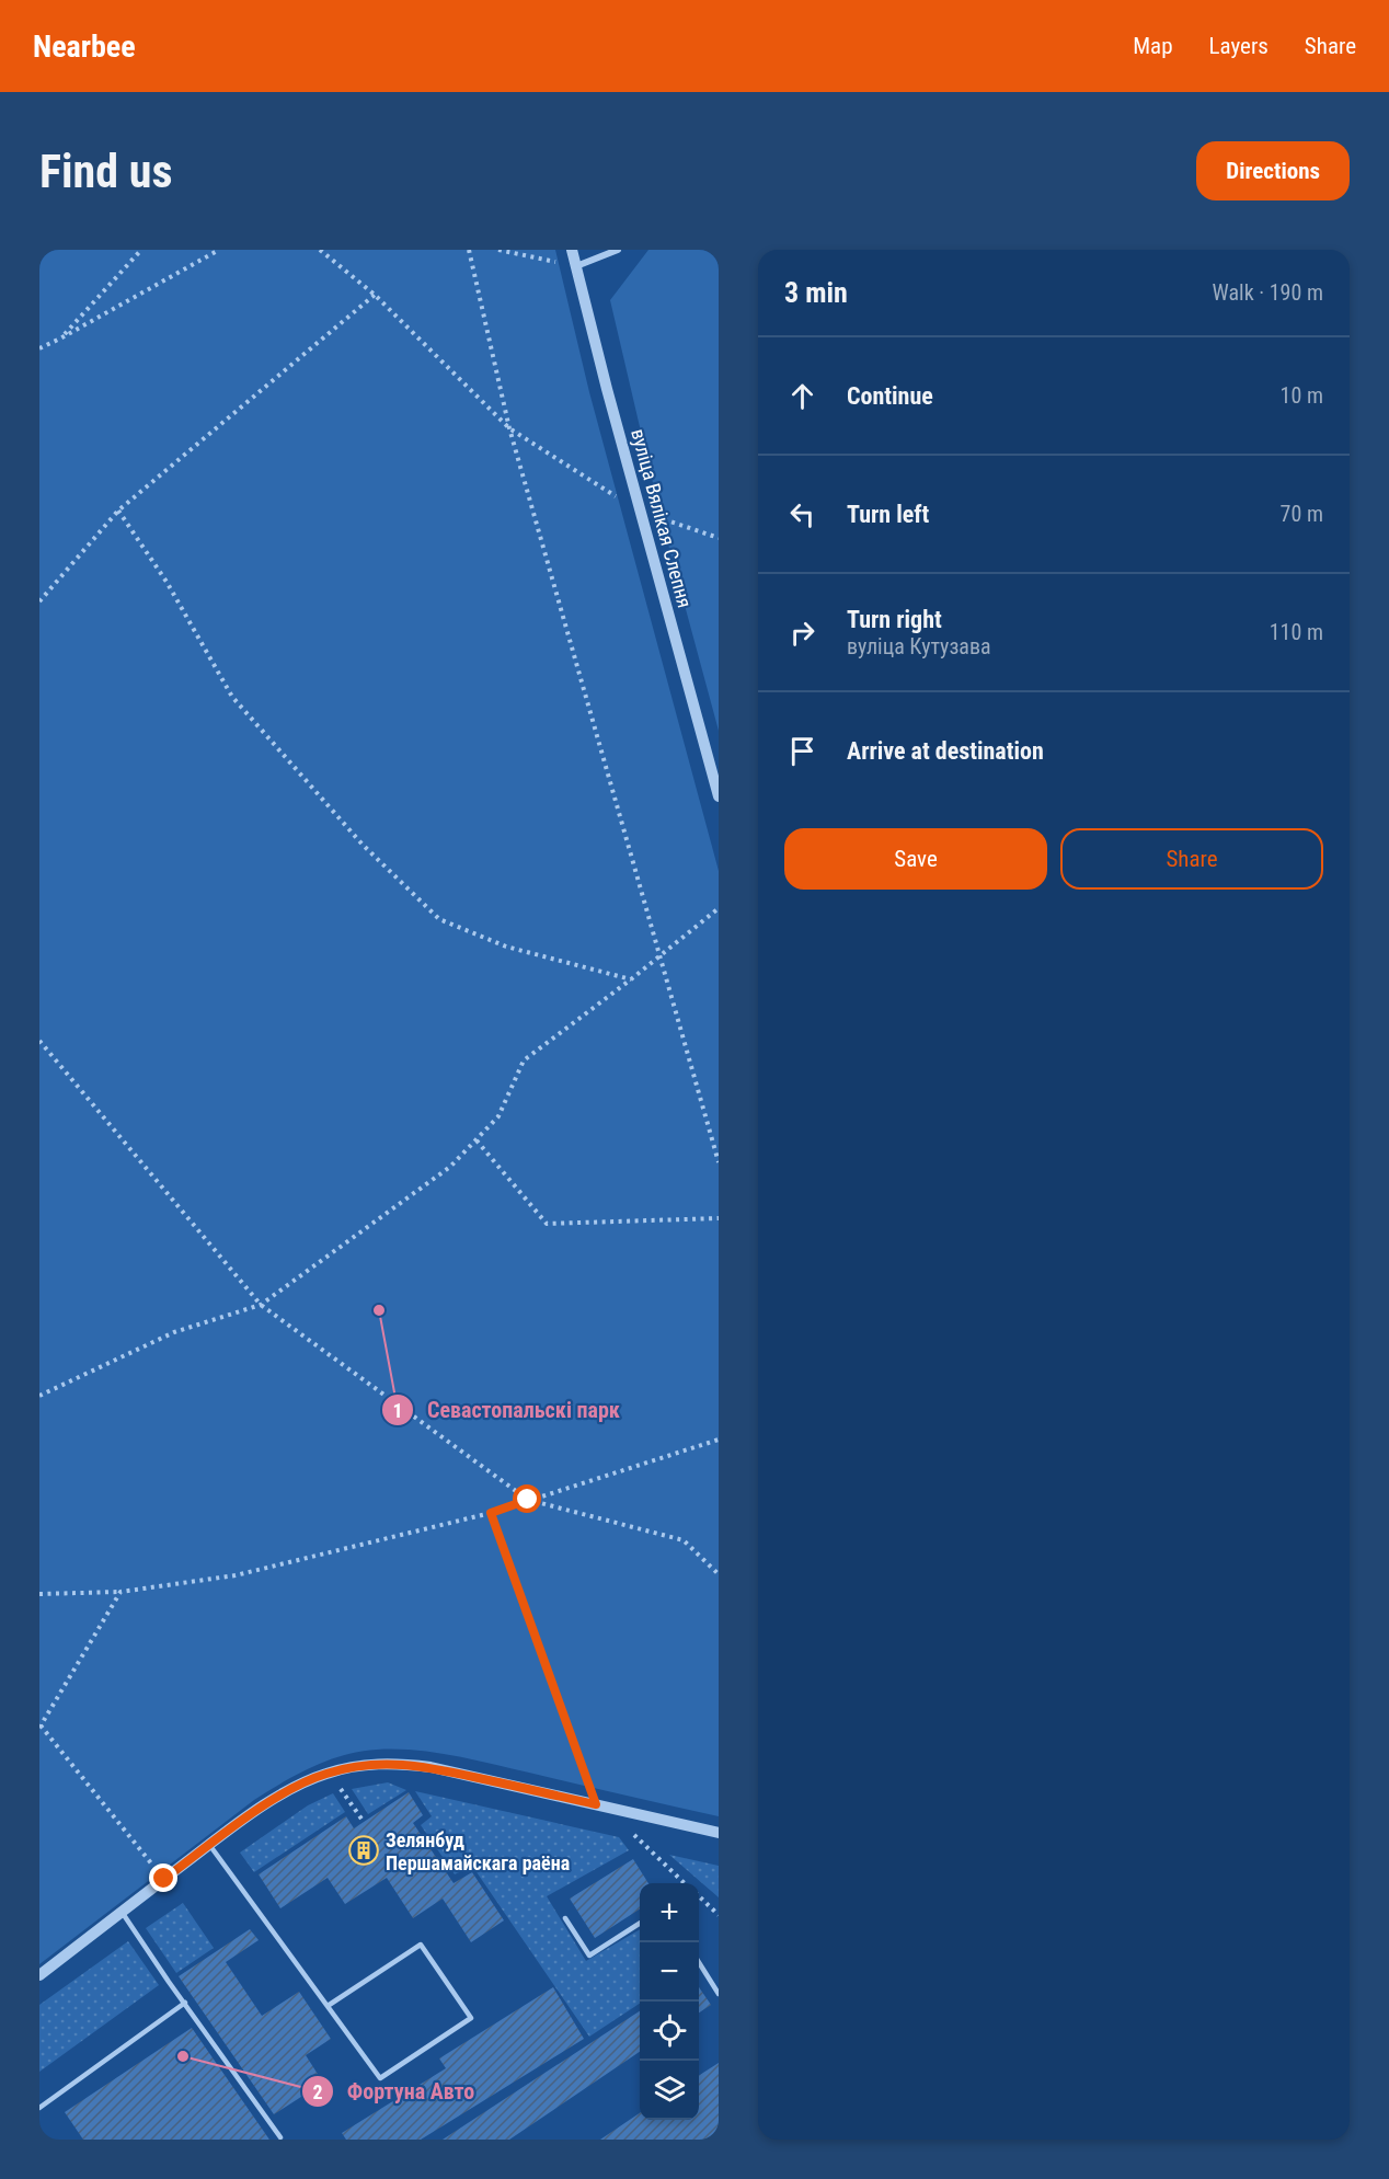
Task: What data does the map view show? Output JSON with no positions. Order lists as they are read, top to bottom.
{
  "streets": {
    "street": ["вуліца Вялікая Слепня"]
  },
  "places": {
    "other": ["Севастопальскі парк", "Фортуна Авто"],
    "building": ["Зелянбуд Першамайскага раёна"]
  },
  "page": {
    "header": "Nearbee",
    "nav": ["Map", "Layers", "Share"],
    "buttons": [
      "Directions",
      ["Save", "Share"]
    ],
    "title": "Find us",
    "heading": ["3 min", "Walk · 190 m"],
    "list": [
      ["Continue", "10 m"],
      ["Turn left", "70 m"],
      ["Turn right", "вуліца Кутузава", "110 m"],
      "Arrive at destination"
    ],
    "map_buttons": ["+", "−"]
  }
}
